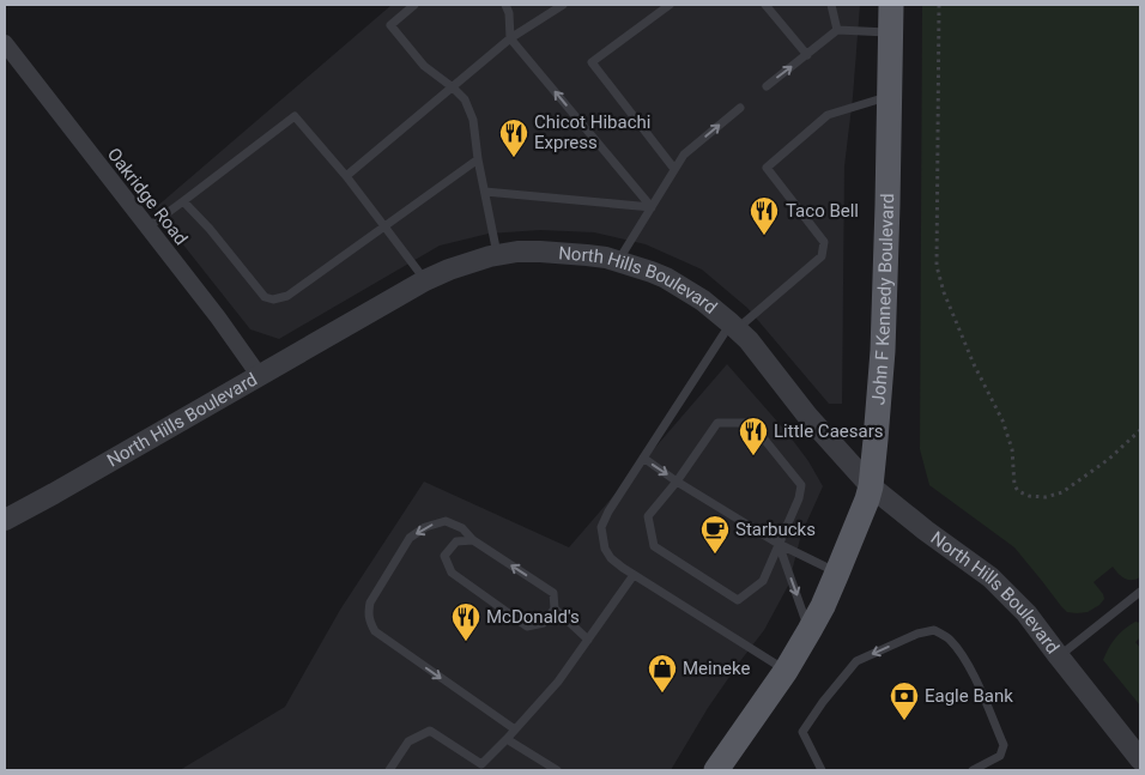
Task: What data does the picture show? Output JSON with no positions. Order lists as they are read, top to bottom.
{
  "streets": {
    "main road": ["John F Kennedy Boulevard"],
    "street": ["Oakridge Road", "North Hills Boulevard"]
  },
  "crossings": [
    ["Oakridge Road", "North Hills Boulevard"],
    ["North Hills Boulevard", "John F Kennedy Boulevard"]
  ],
  "places": {
    "restaurant": [
      "Chicot Hibachi Express",
      "Taco Bell",
      "Little Caesars",
      "McDonald's"
    ],
    "cafe": ["Starbucks"],
    "shop": ["Meineke"],
    "bank": ["Eagle Bank"]
  }
}
